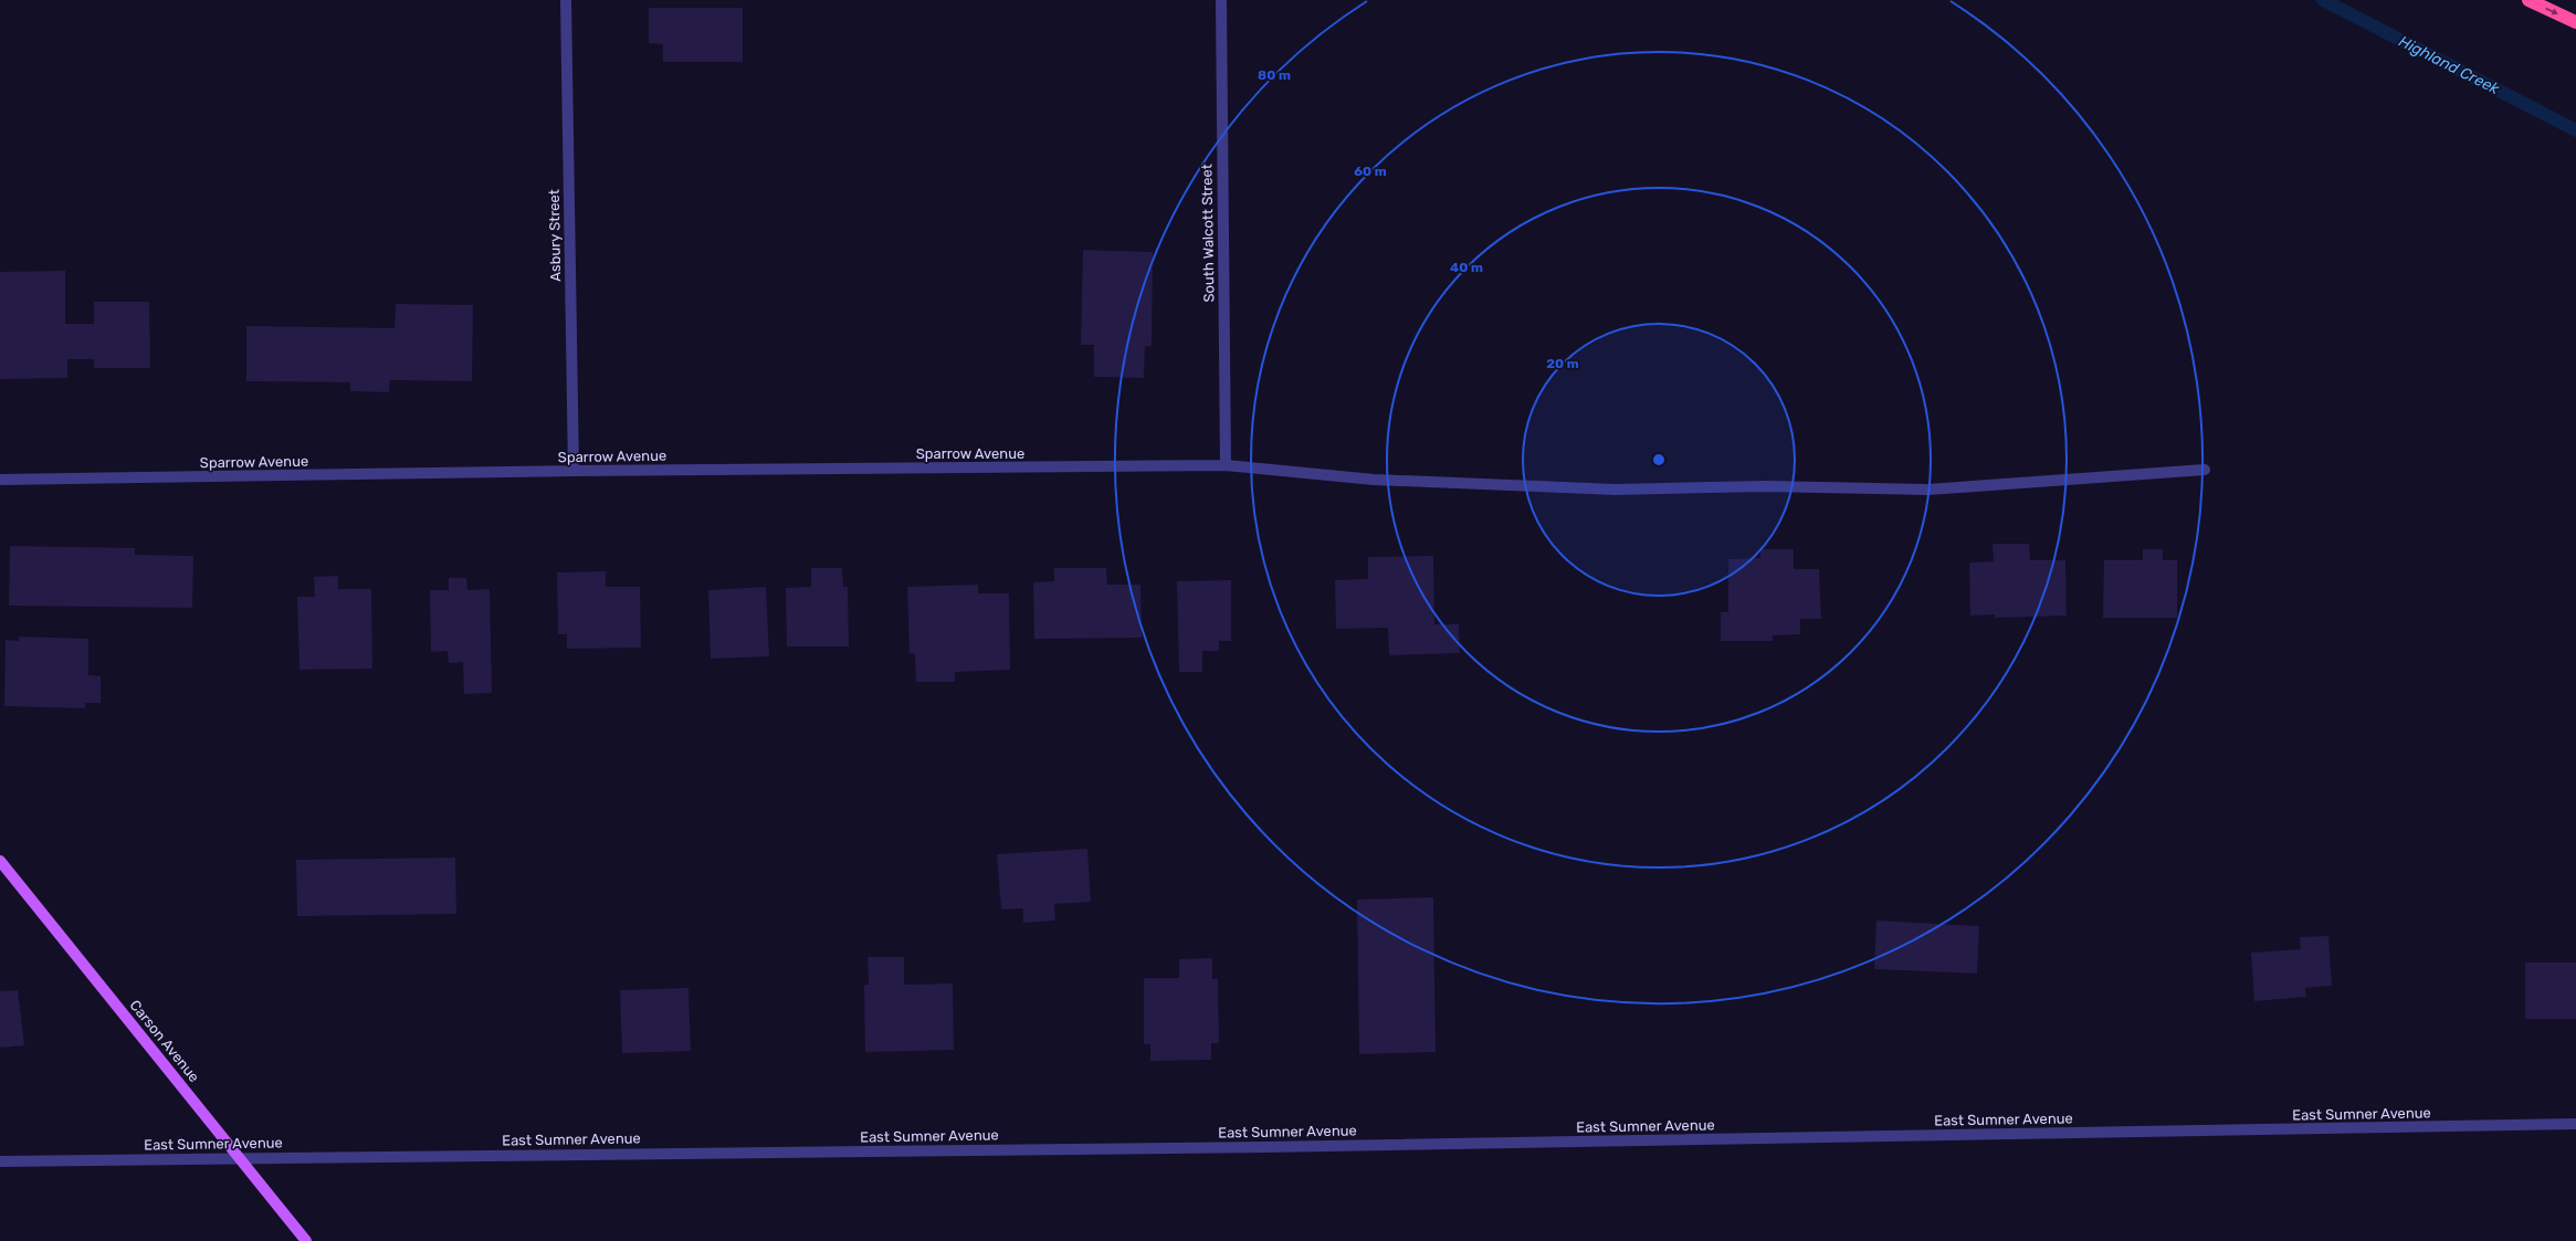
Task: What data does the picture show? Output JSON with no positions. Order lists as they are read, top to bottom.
{
  "streets": {
    "main road": ["Carson Avenue"],
    "street": [
      "South Walcott Street",
      "Asbury Street",
      "Sparrow Avenue",
      "East Sumner Avenue"
    ]
  },
  "crossings": [
    ["South Walcott Street", "Sparrow Avenue"],
    ["Asbury Street", "Sparrow Avenue"],
    ["Carson Avenue", "East Sumner Avenue"]
  ],
  "water": ["Highland Creek"],
  "rings": [
    "80 m",
    "60 m",
    "40 m",
    "20 m"
  ]
}
